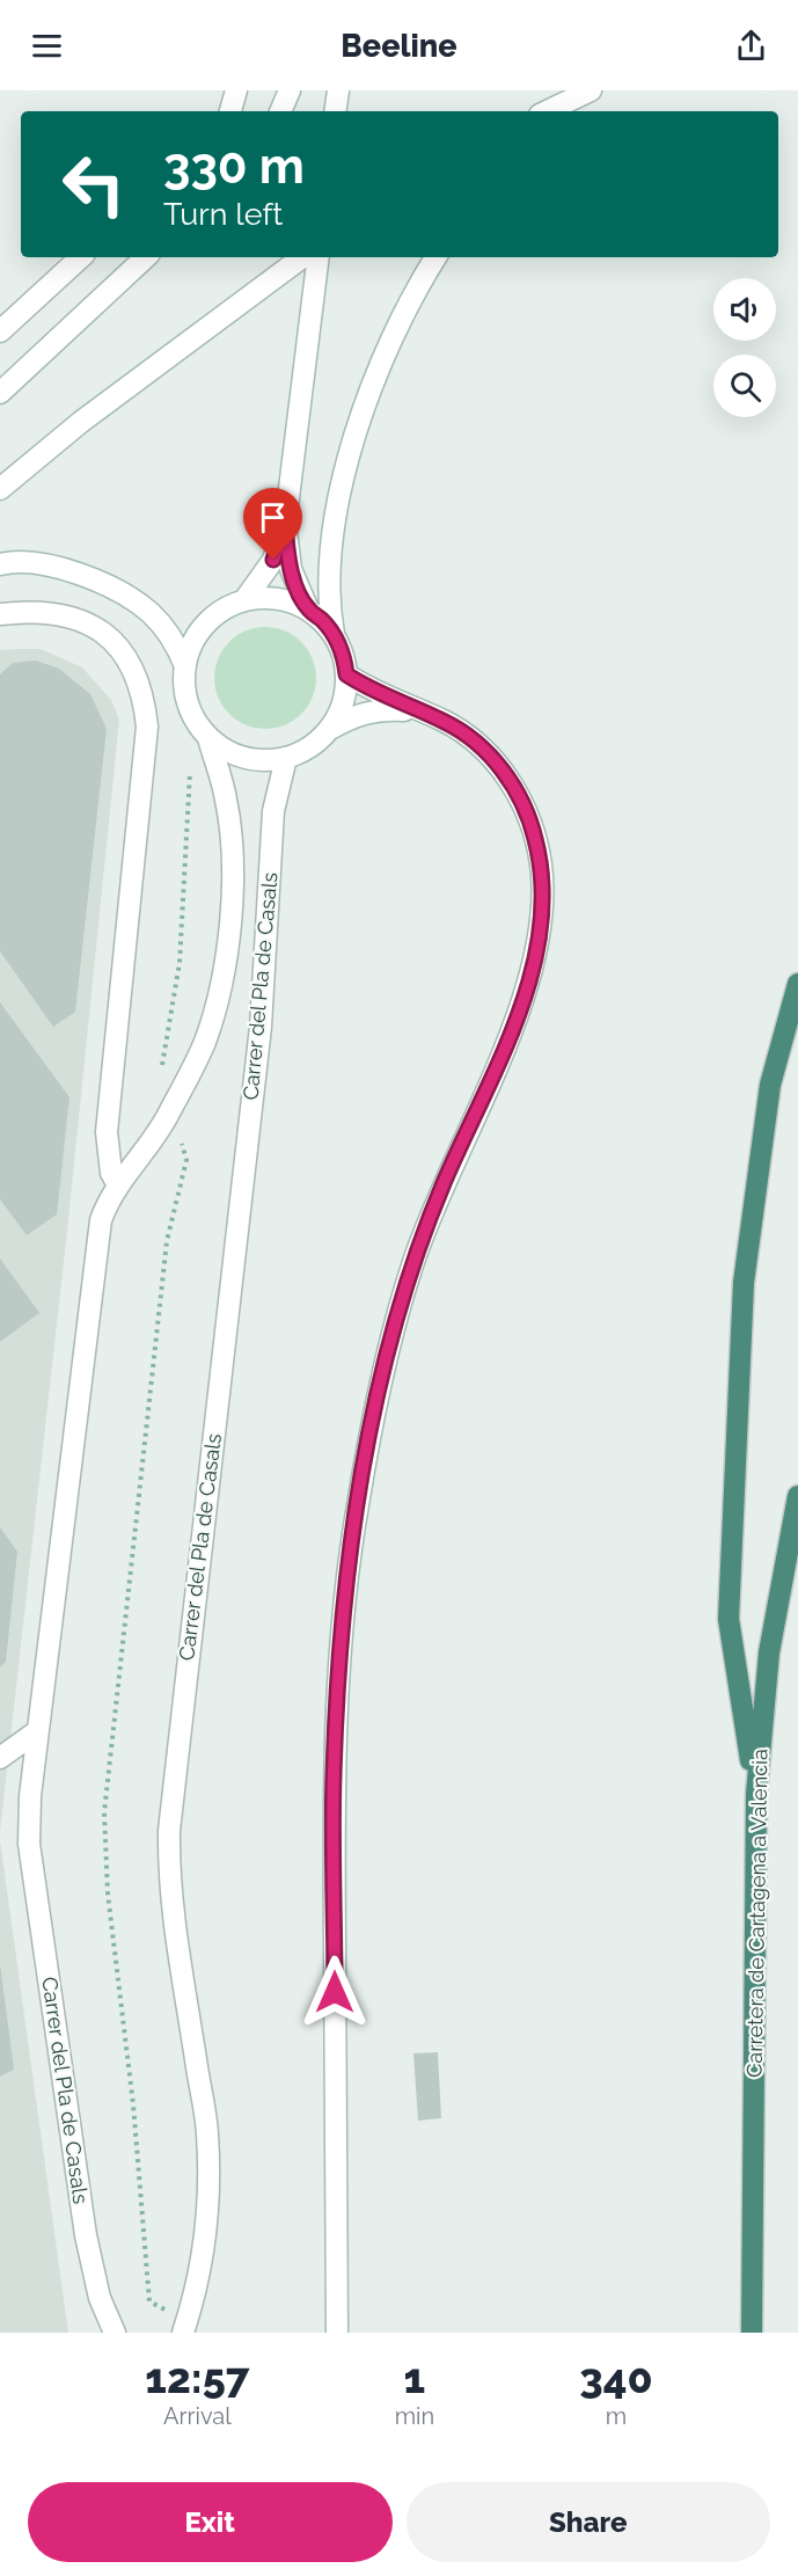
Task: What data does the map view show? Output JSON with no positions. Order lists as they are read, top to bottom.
{
  "streets": {
    "highway": ["Carretera de Cartagena a Valencia"],
    "main road": ["Carrer del Pla de Casals"]
  },
  "page": {
    "header": "Beeline",
    "turn": ["330 m", "Turn left"],
    "eta": [
      "12:57",
      "Arrival",
      "1",
      "min",
      "340",
      "m"
    ],
    "buttons": ["Exit", "Share"]
  }
}
